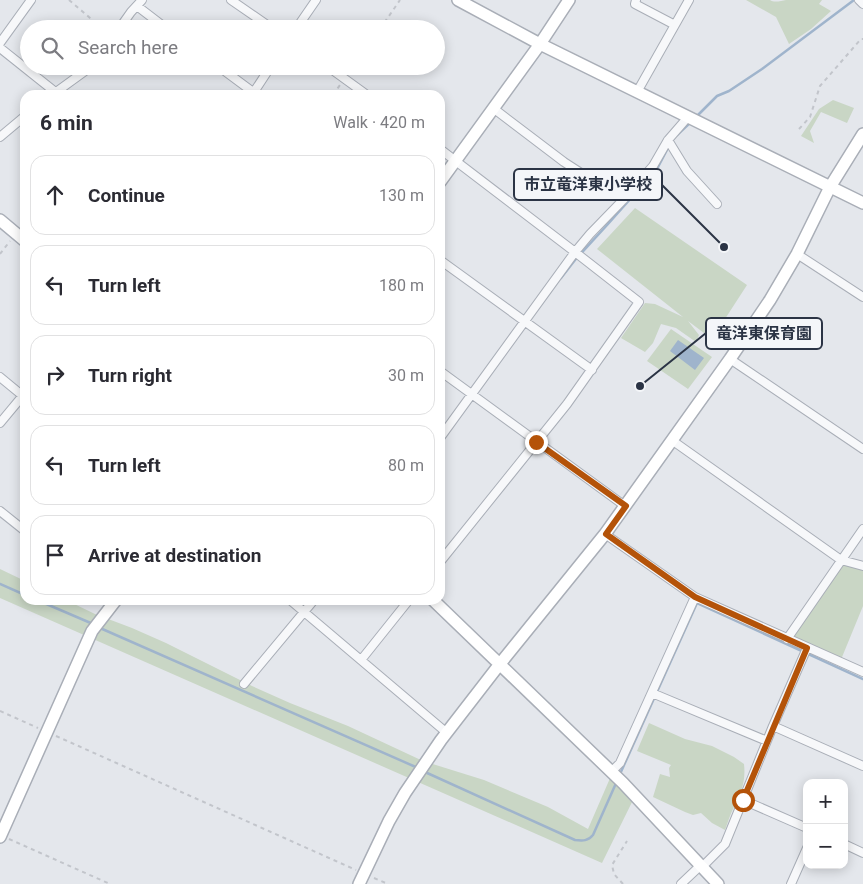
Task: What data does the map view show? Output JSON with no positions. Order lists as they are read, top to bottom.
{
  "places": ["市立竜洋東小学校", "竜洋東保育園"],
  "page": {
    "search": "Search here",
    "heading": ["6 min", "Walk · 420 m"],
    "list": [
      ["Continue", "130 m"],
      ["Turn left", "180 m"],
      ["Turn right", "30 m"],
      ["Turn left", "80 m"],
      "Arrive at destination"
    ],
    "map_buttons": ["+", "−"]
  }
}
